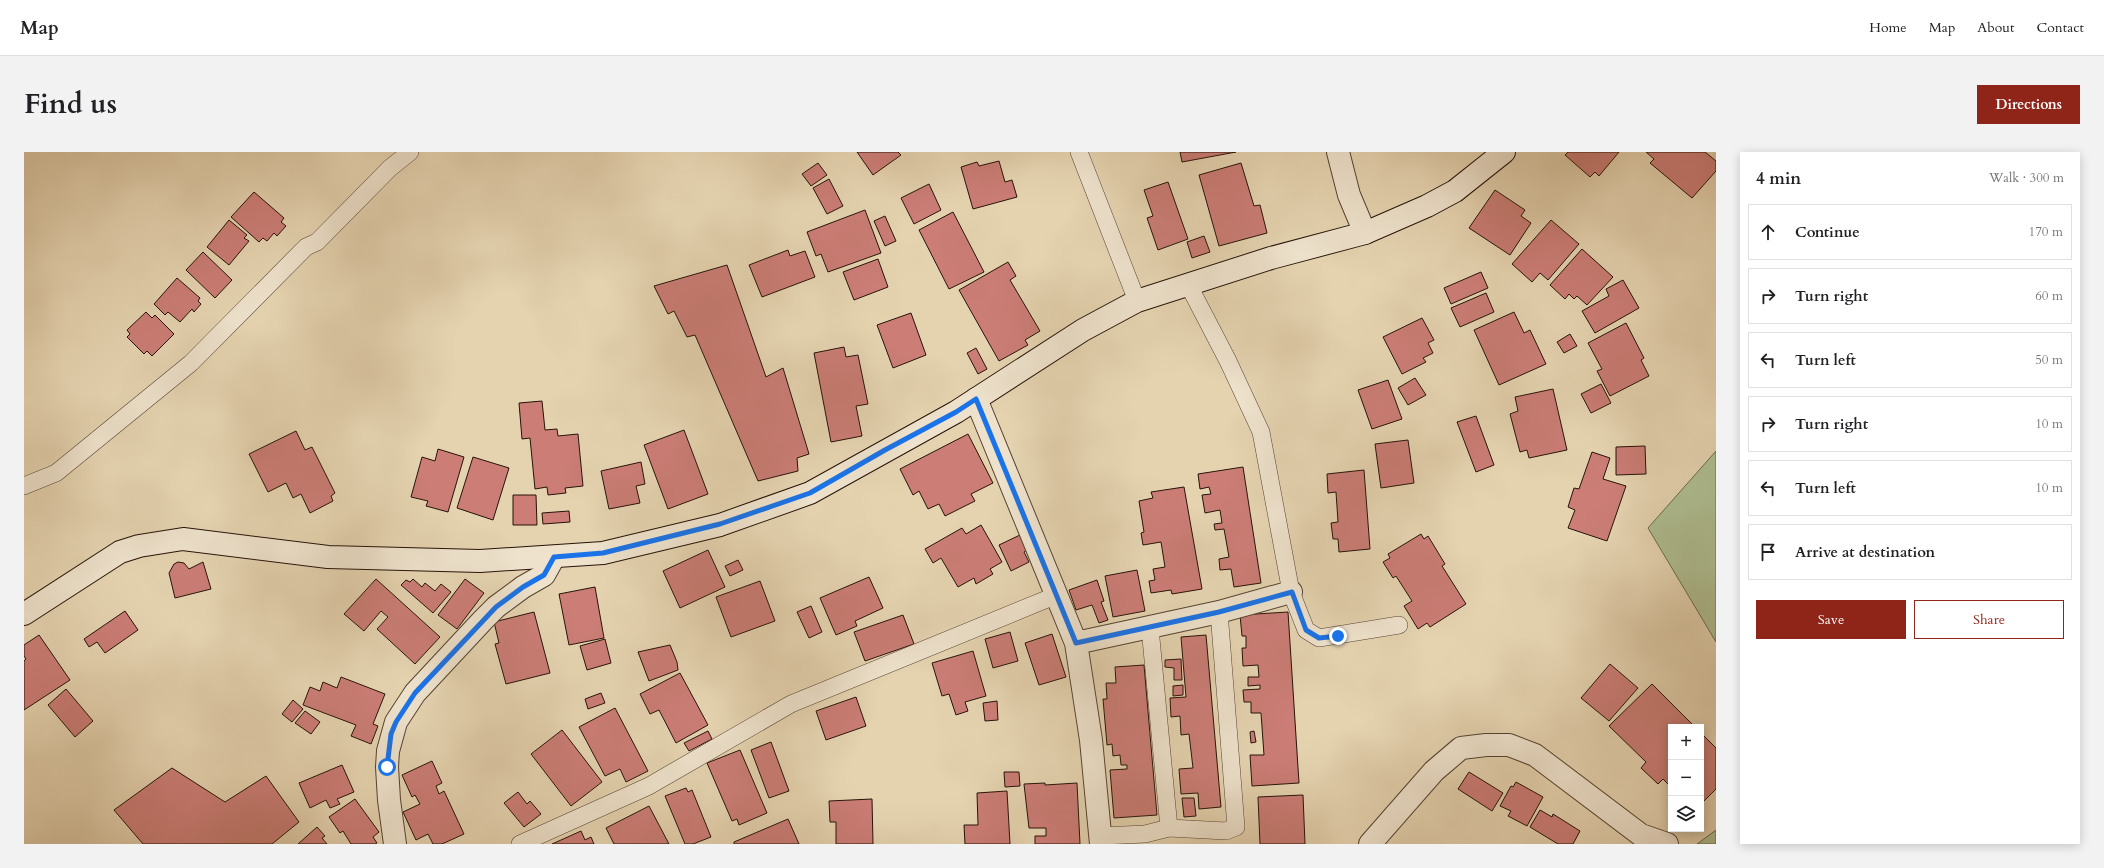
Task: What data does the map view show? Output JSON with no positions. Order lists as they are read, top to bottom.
{
  "page": {
    "header": "Map",
    "nav": [
      "Home",
      "Map",
      "About",
      "Contact"
    ],
    "title": "Find us",
    "buttons": [
      "Directions",
      ["Save", "Share"]
    ],
    "heading": ["4 min", "Walk · 300 m"],
    "list": [
      ["Continue", "170 m"],
      ["Turn right", "60 m"],
      ["Turn left", "50 m"],
      ["Turn right", "10 m"],
      ["Turn left", "10 m"],
      "Arrive at destination"
    ],
    "map_buttons": ["+", "−"]
  }
}
